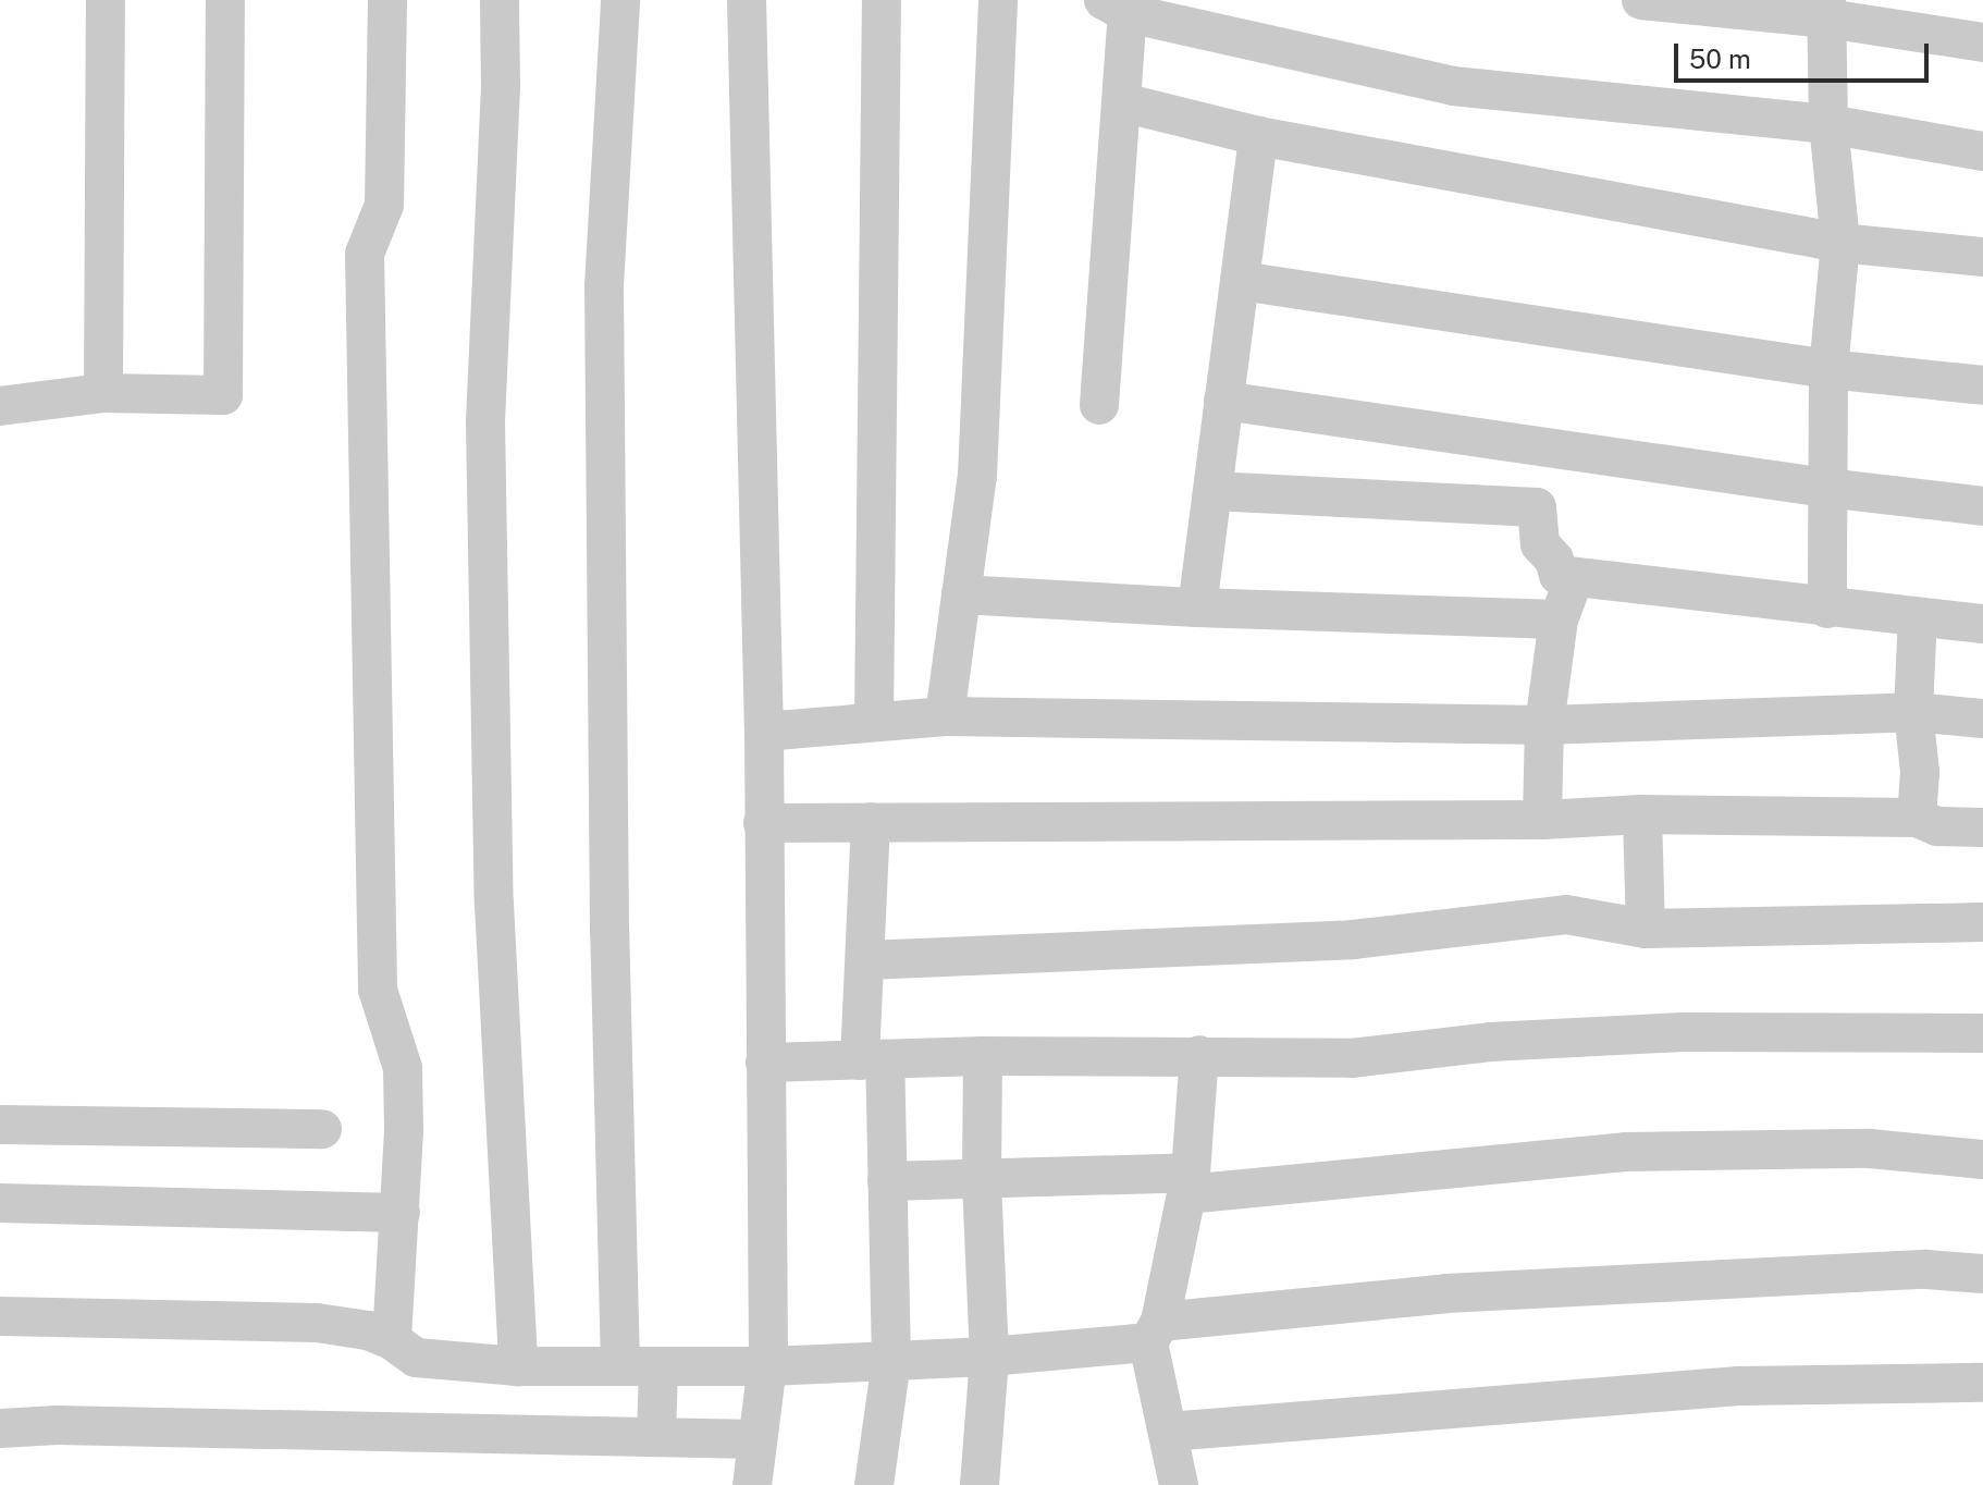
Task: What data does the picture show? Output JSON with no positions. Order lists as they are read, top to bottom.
{
  "scale_bar": "50 m"
}
